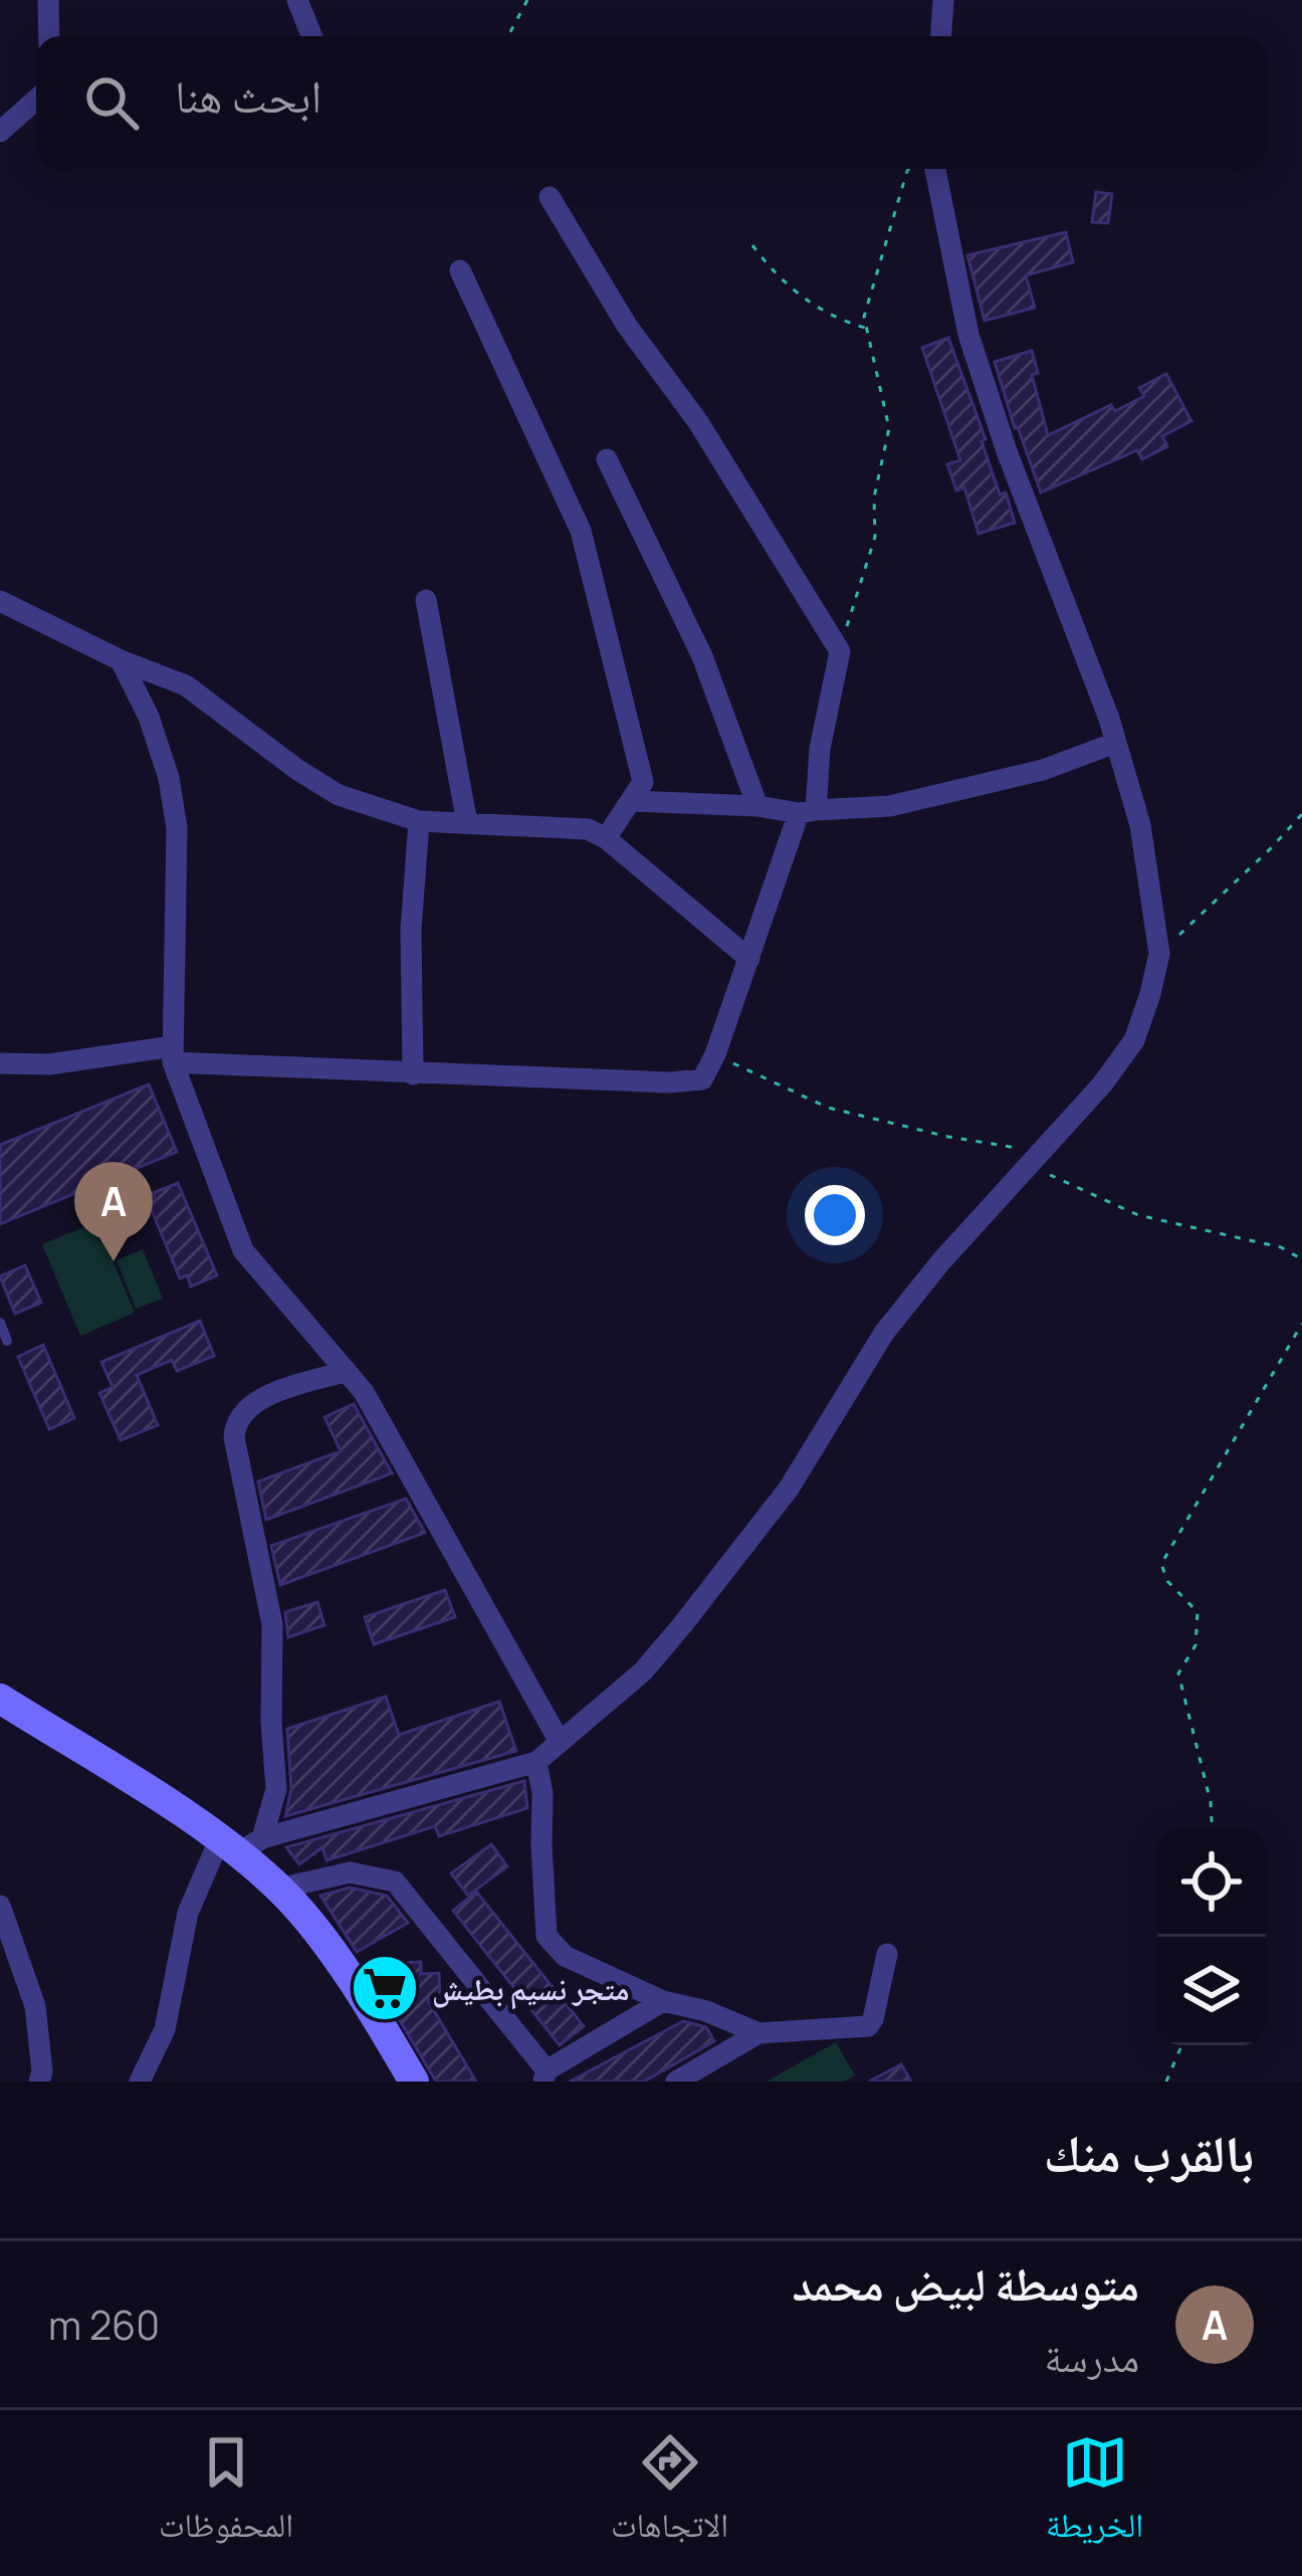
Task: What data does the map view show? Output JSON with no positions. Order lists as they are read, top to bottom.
{
  "places": {
    "supermarket": ["متجر نسيم بطيش"]
  },
  "page": {
    "search": "ابحث هنا",
    "pins": "A",
    "heading": "بالقرب منك",
    "list": [
      {
        "mark": "A",
        "name": "متوسطة لبيض محمد",
        "note": "مدرسة",
        "value": "260 m"
      }
    ],
    "nav": ["الخريطة", "الاتجاهات", "المحفوظات"]
  }
}
